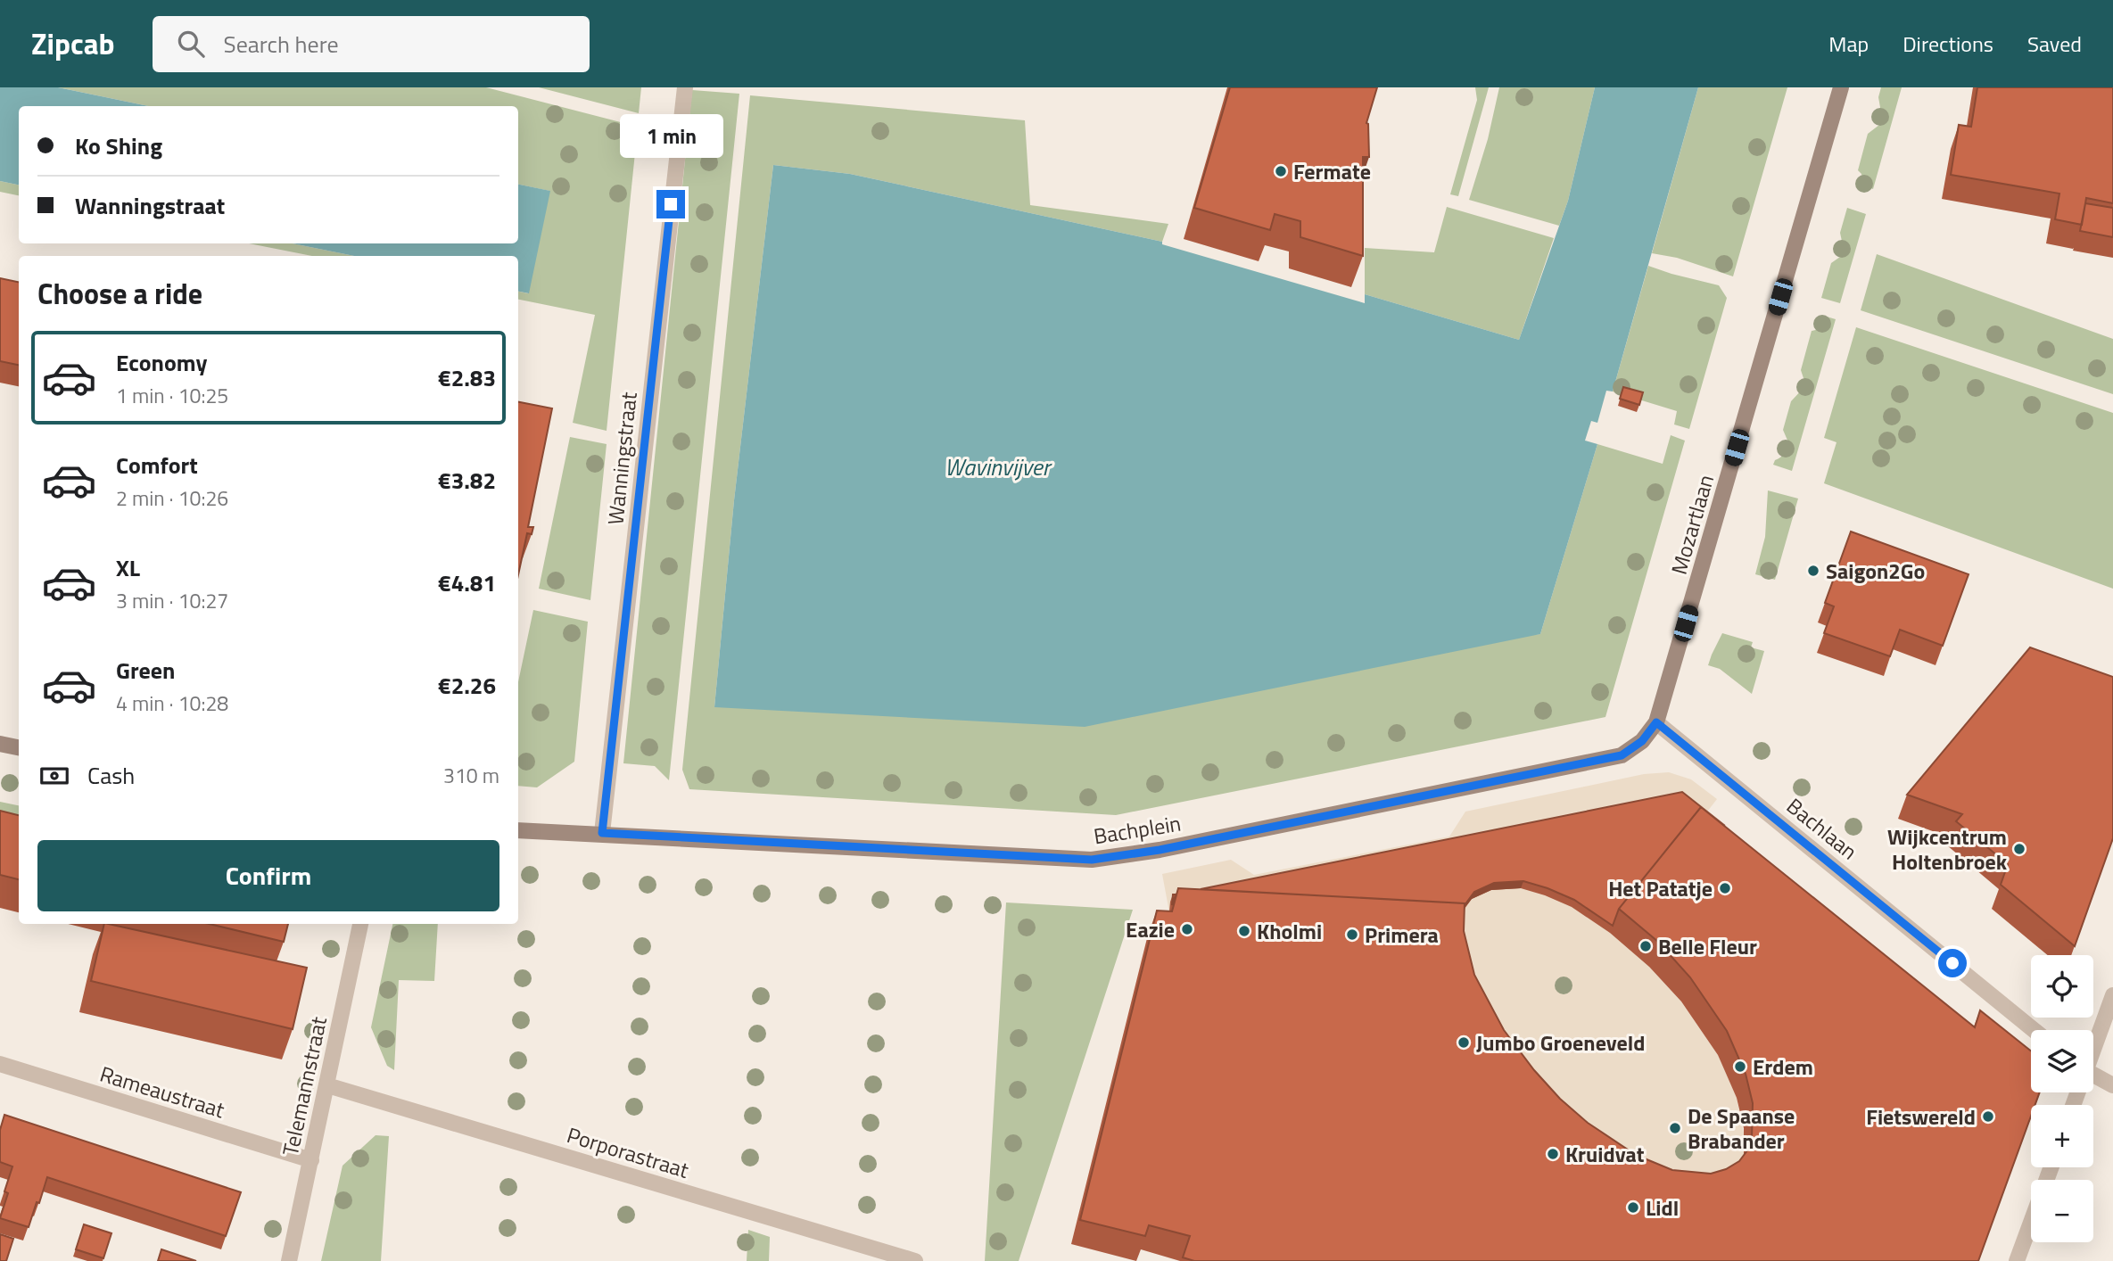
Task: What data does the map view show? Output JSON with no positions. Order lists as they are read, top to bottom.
{
  "streets": {
    "street": [
      "Wanningstraat",
      "Mozartlaan",
      "Bachlaan",
      "Bachplein",
      "Telemannstraat",
      "Rameaustraat",
      "Porporastraat"
    ]
  },
  "crossings": [
    ["Wanningstraat", "Bachplein"],
    ["Mozartlaan", "Bachlaan"],
    ["Mozartlaan", "Bachplein"],
    ["Bachlaan", "Bachplein"],
    ["Telemannstraat", "Rameaustraat"],
    ["Telemannstraat", "Porporastraat"]
  ],
  "water": ["Wavinvijver"],
  "places": [
    "Fermate",
    "Saigon2Go",
    "Wijkcentrum Holtenbroek",
    "Het Patatje",
    "Eazie",
    "Kholmi",
    "Primera",
    "Belle Fleur",
    "Jumbo Groeneveld",
    "Erdem",
    "Fietswereld",
    "De Spaanse Brabander",
    "Kruidvat",
    "Lidl"
  ],
  "page": {
    "header": "Zipcab",
    "search": "Search here",
    "nav": ["Map", "Directions", "Saved"],
    "banner": ["Ko Shing", "Wanningstraat"],
    "bubble": "1 min",
    "heading": "Choose a ride",
    "list": [
      {
        "name": "Economy",
        "note": "1 min · 10:25",
        "value": "€2.83"
      },
      {
        "name": "Comfort",
        "note": "2 min · 10:26",
        "value": "€3.82"
      },
      {
        "name": "XL",
        "note": "3 min · 10:27",
        "value": "€4.81"
      },
      {
        "name": "Green",
        "note": "4 min · 10:28",
        "value": "€2.26"
      }
    ],
    "pay": ["Cash", "310 m"],
    "buttons": "Confirm",
    "map_buttons": ["+", "−"]
  }
}
